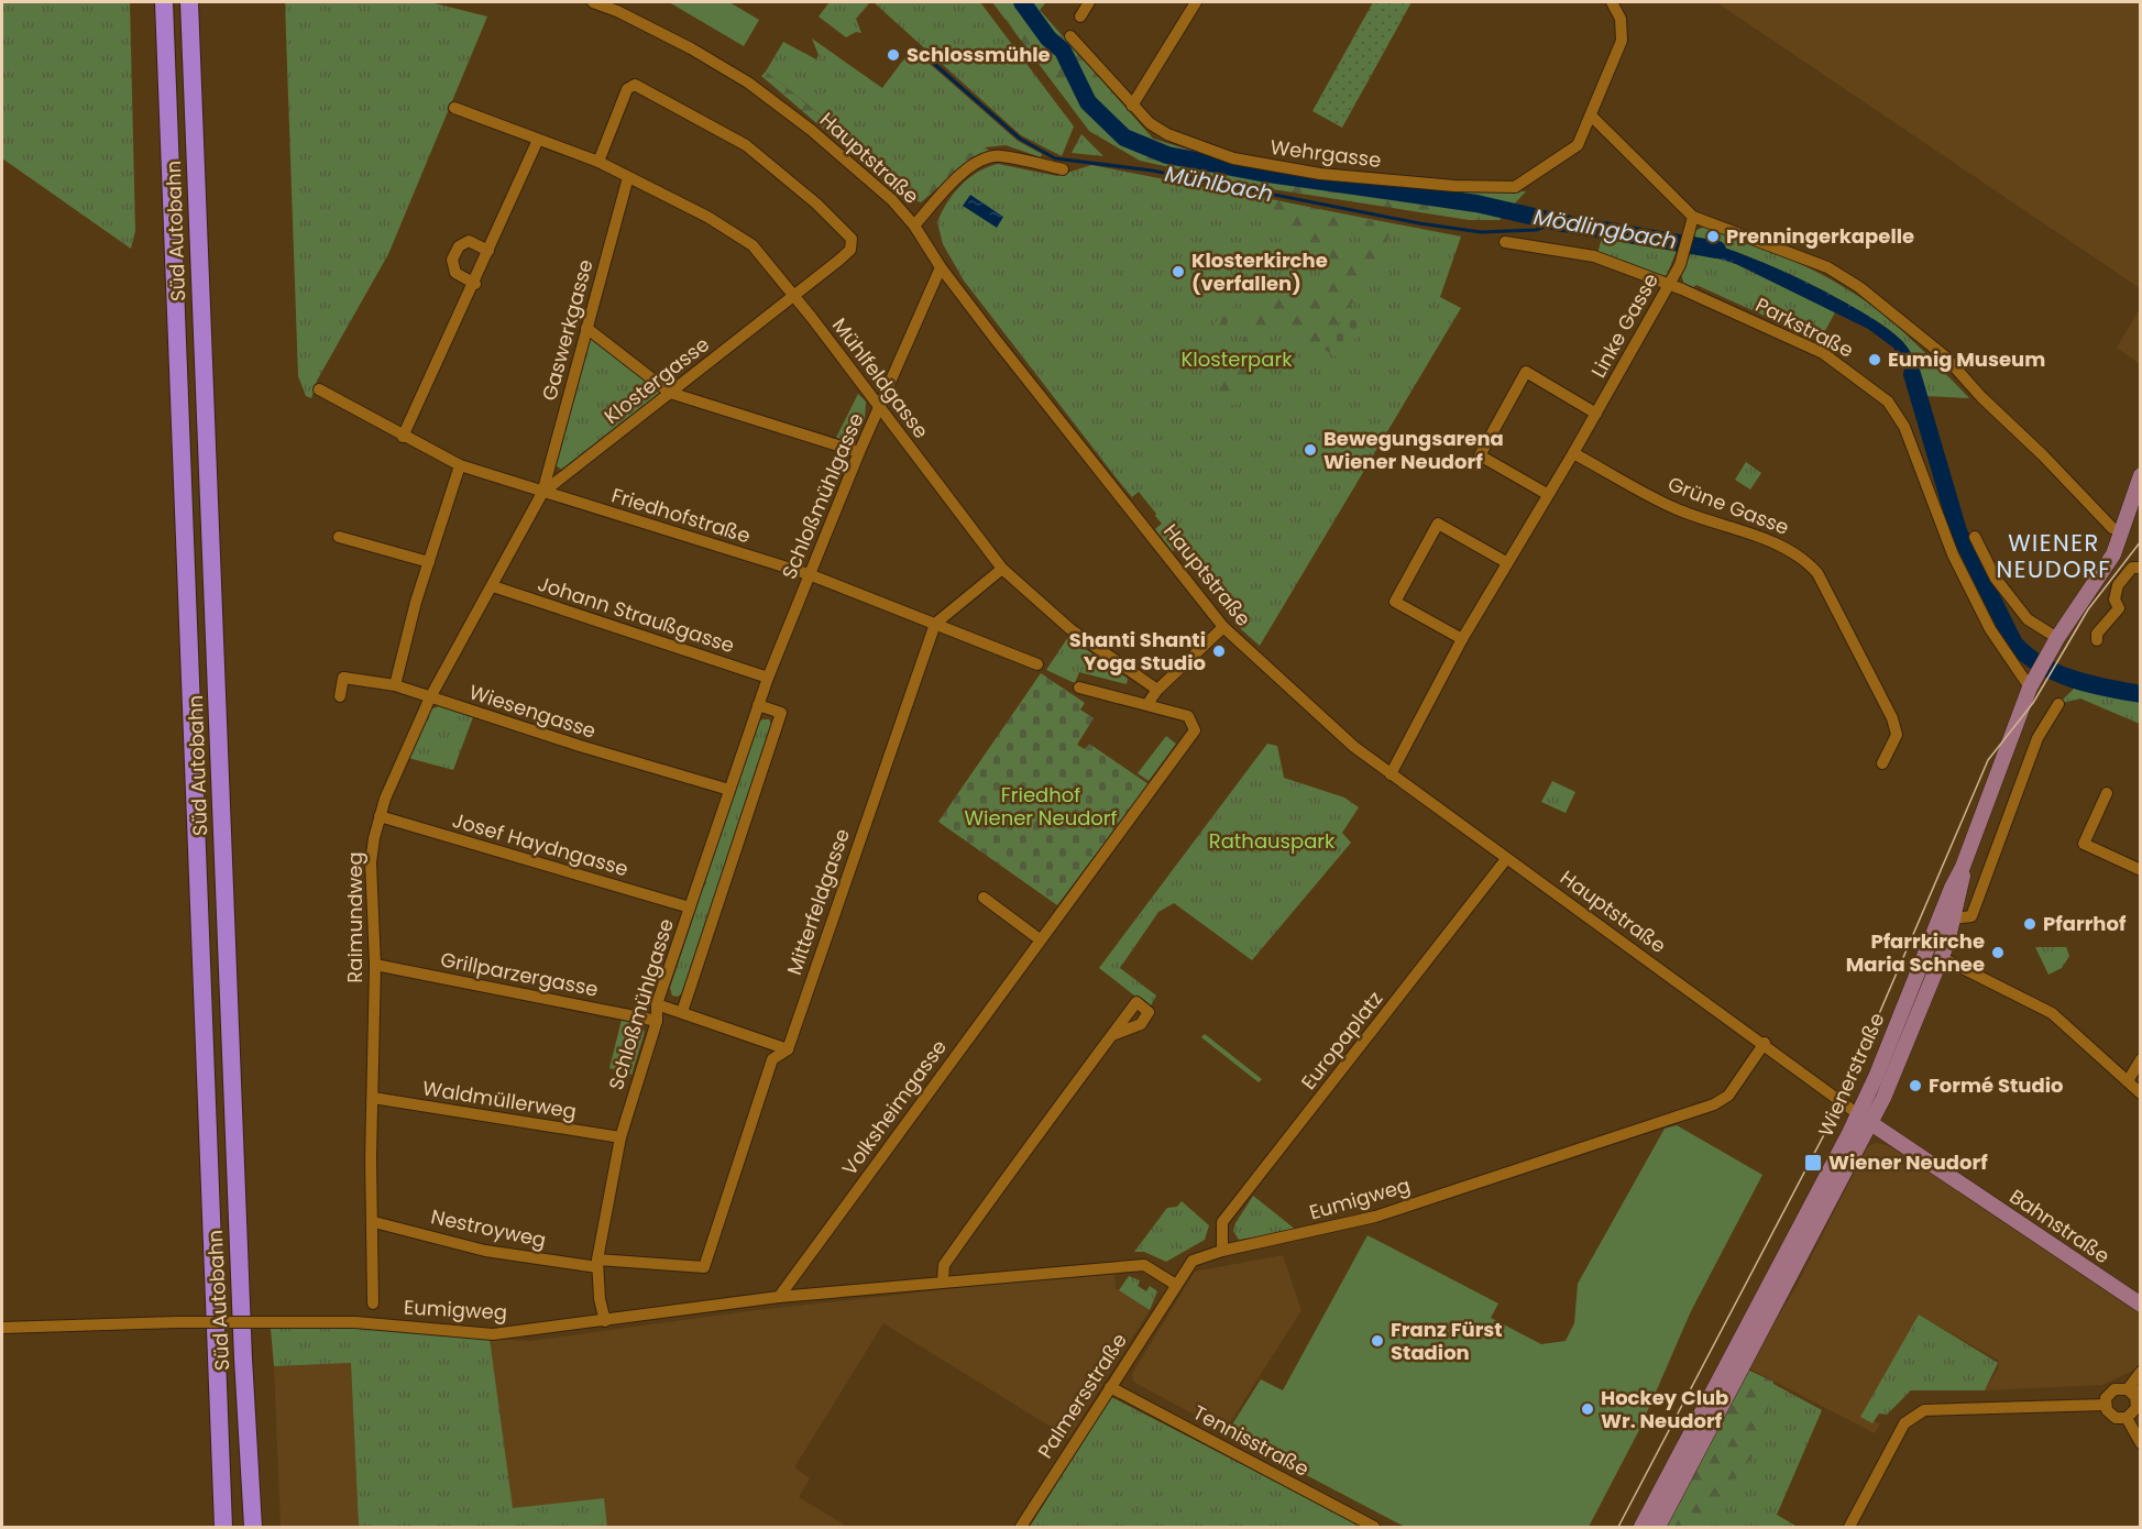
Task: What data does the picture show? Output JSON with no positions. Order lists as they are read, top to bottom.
{
  "streets": {
    "highway": ["Süd Autobahn"],
    "main road": ["Wienerstraße", "Bahnstraße"],
    "street": [
      "Wehrgasse",
      "Hauptstraße",
      "Linke Gasse",
      "Parkstraße",
      "Gaswerkgasse",
      "Mühlfeldgasse",
      "Klostergasse",
      "Schloßmühlgasse",
      "Grüne Gasse",
      "Friedhofstraße",
      "Johann Straußgasse",
      "Wiesengasse",
      "Josef Haydngasse",
      "Mitterfeldgasse",
      "Raimundweg",
      "Grillparzergasse",
      "Europaplatz",
      "Waldmüllerweg",
      "Volksheimgasse",
      "Eumigweg",
      "Nestroyweg",
      "Palmersstraße",
      "Tennisstraße"
    ]
  },
  "crossings": [
    ["Hauptstraße", "Linke Gasse"],
    ["Hauptstraße", "Schloßmühlgasse"],
    ["Hauptstraße", "Europaplatz"],
    ["Hauptstraße", "Wienerstraße"],
    ["Hauptstraße", "Eumigweg"],
    ["Hauptstraße", "Bahnstraße"],
    ["Linke Gasse", "Parkstraße"],
    ["Linke Gasse", "Grüne Gasse"],
    ["Parkstraße", "Wienerstraße"],
    ["Gaswerkgasse", "Mühlfeldgasse"],
    ["Gaswerkgasse", "Klostergasse"],
    ["Gaswerkgasse", "Friedhofstraße"],
    ["Gaswerkgasse", "Raimundweg"],
    ["Mühlfeldgasse", "Klostergasse"],
    ["Mühlfeldgasse", "Schloßmühlgasse"],
    ["Klostergasse", "Friedhofstraße"],
    ["Klostergasse", "Raimundweg"],
    ["Schloßmühlgasse", "Friedhofstraße"],
    ["Schloßmühlgasse", "Johann Straußgasse"],
    ["Schloßmühlgasse", "Wiesengasse"],
    ["Schloßmühlgasse", "Josef Haydngasse"],
    ["Schloßmühlgasse", "Grillparzergasse"],
    ["Schloßmühlgasse", "Waldmüllerweg"],
    ["Schloßmühlgasse", "Eumigweg"],
    ["Schloßmühlgasse", "Nestroyweg"],
    ["Friedhofstraße", "Mitterfeldgasse"],
    ["Friedhofstraße", "Raimundweg"],
    ["Johann Straußgasse", "Raimundweg"],
    ["Wiesengasse", "Raimundweg"],
    ["Josef Haydngasse", "Raimundweg"],
    ["Mitterfeldgasse", "Nestroyweg"],
    ["Raimundweg", "Grillparzergasse"],
    ["Raimundweg", "Waldmüllerweg"],
    ["Raimundweg", "Nestroyweg"],
    ["Europaplatz", "Eumigweg"],
    ["Wienerstraße", "Bahnstraße"],
    ["Volksheimgasse", "Eumigweg"],
    ["Eumigweg", "Palmersstraße"],
    ["Palmersstraße", "Tennisstraße"]
  ],
  "districts": ["WIENER NEUDORF"],
  "water": ["Mühlbach", "Mödlingbach"],
  "parks": ["Klosterpark", "Friedhof Wiener Neudorf", "Rathauspark"],
  "places": {
    "other": [
      "Schlossmühle",
      "Prenningerkapelle",
      "Klosterkirche (verfallen)",
      "Eumig Museum",
      "Bewegungsarena Wiener Neudorf",
      "Shanti Shanti Yoga Studio",
      "Pfarrhof",
      "Pfarrkirche Maria Schnee",
      "Formé Studio",
      "Franz Fürst Stadion",
      "Hockey Club Wr. Neudorf"
    ],
    "transit": ["Wiener Neudorf"]
  }
}
